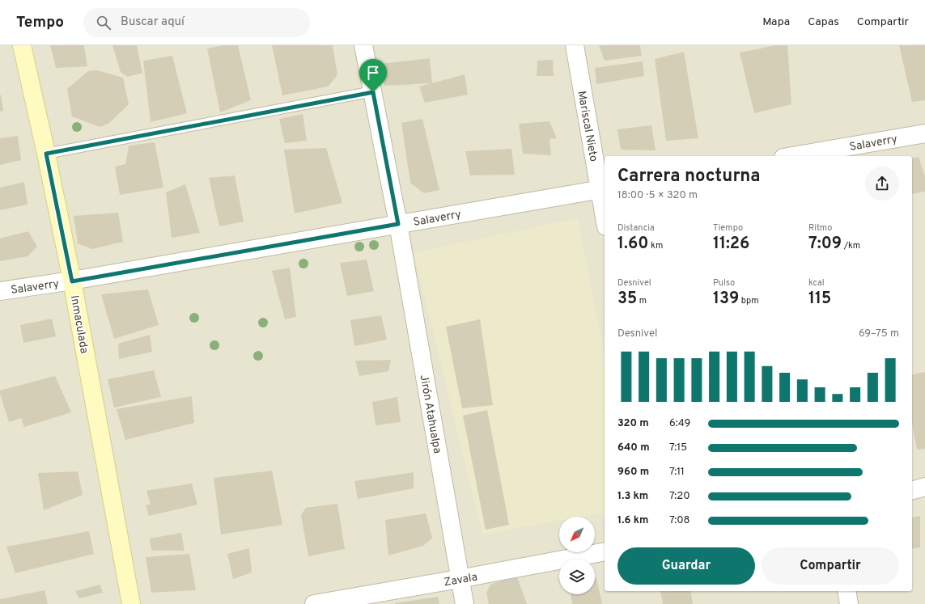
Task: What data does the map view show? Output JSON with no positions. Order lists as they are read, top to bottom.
{
  "streets": {
    "street": [
      "Mariscal Nieto",
      "Salaverry",
      "Inmaculada",
      "Jirón Atahualpa",
      "Zavala"
    ]
  },
  "crossings": [
    ["Mariscal Nieto", "Salaverry"],
    ["Salaverry", "Inmaculada"],
    ["Salaverry", "Jirón Atahualpa"],
    ["Jirón Atahualpa", "Zavala"]
  ],
  "north": "bottom left",
  "page": {
    "header": "Tempo",
    "search": "Buscar aquí",
    "nav": ["Mapa", "Capas", "Compartir"],
    "heading": ["Carrera nocturna", "18:00 · 5 × 320 m"],
    "stats": [
      ["Distancia", "1.60 km"],
      ["Tiempo", "11:26"],
      ["Ritmo", "7:09 /km"],
      ["Desnivel", "35 m"],
      ["Pulso", "139 bpm"],
      ["kcal", "115"]
    ],
    "chart": ["Desnivel", "69–75 m"],
    "list": [
      {
        "name": "320 m",
        "note": "6:49"
      },
      {
        "name": "640 m",
        "note": "7:15"
      },
      {
        "name": "960 m",
        "note": "7:11"
      },
      {
        "name": "1.3 km",
        "note": "7:20"
      },
      {
        "name": "1.6 km",
        "note": "7:08"
      }
    ],
    "buttons": ["Guardar", "Compartir"]
  }
}
